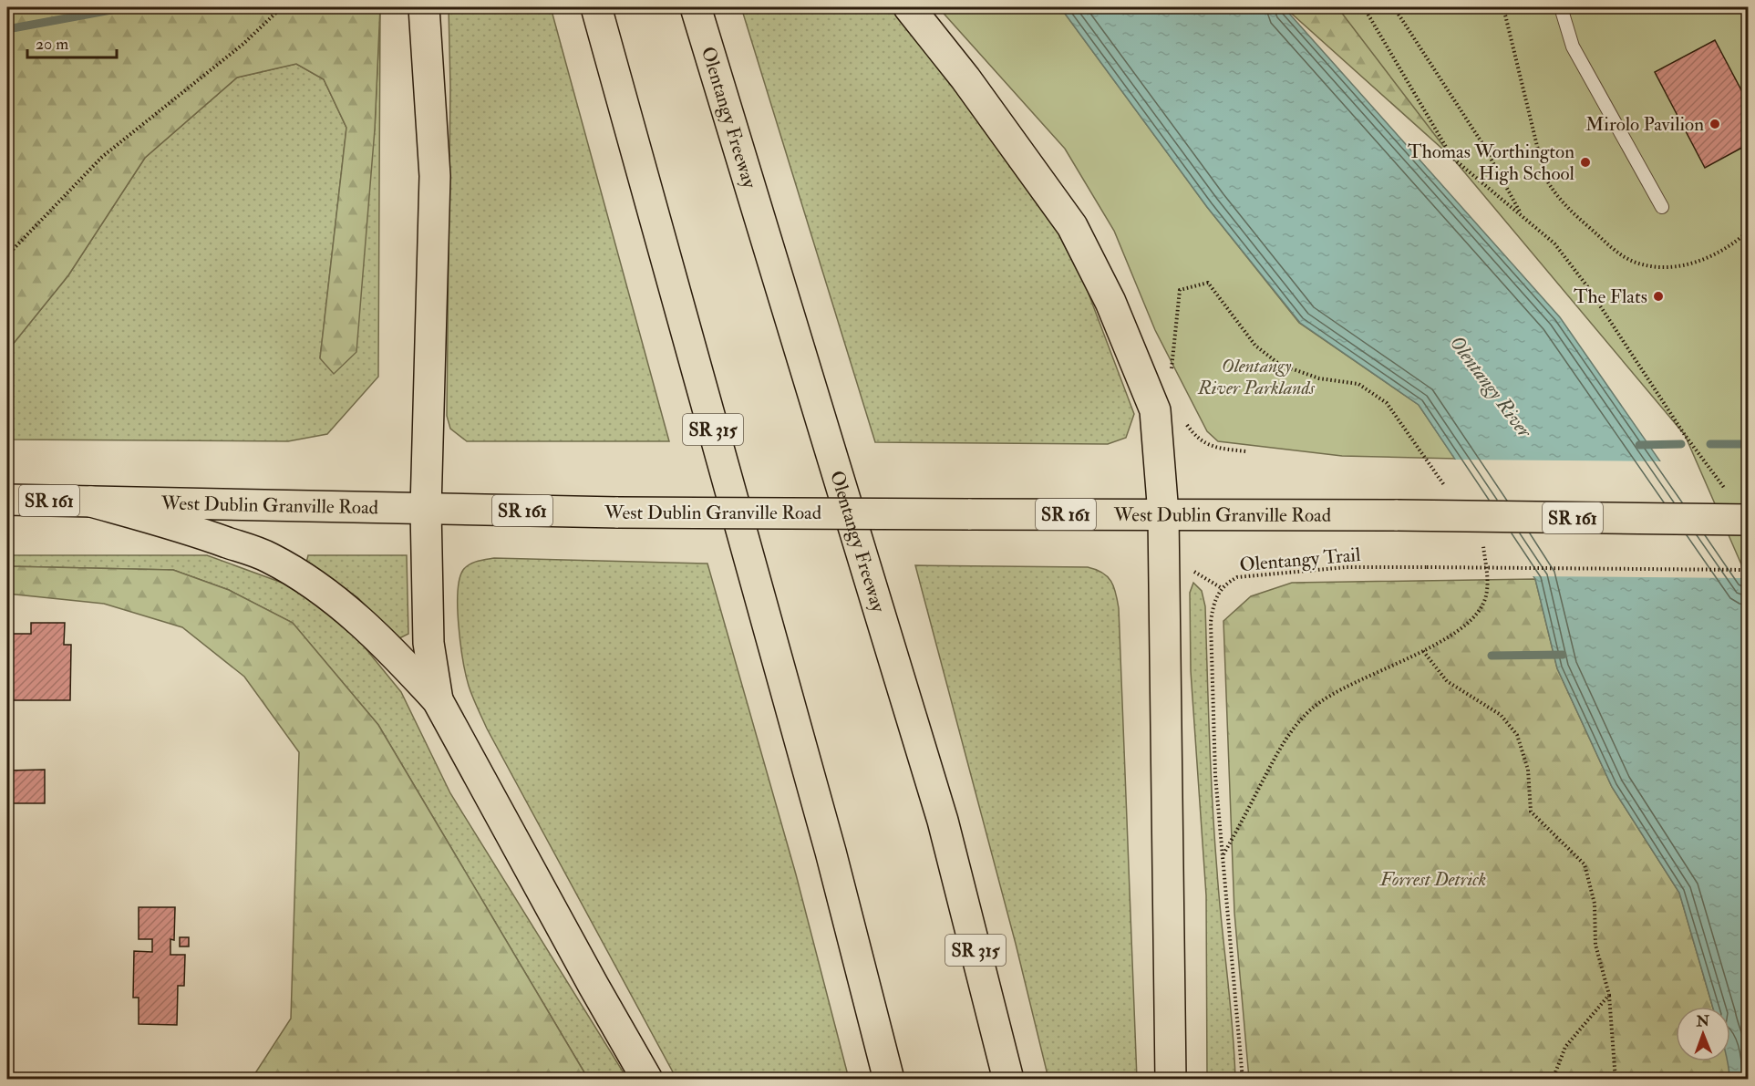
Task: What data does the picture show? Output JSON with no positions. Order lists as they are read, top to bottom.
{
  "streets": {
    "main road": [
      "Olentangy Freeway",
      "SR 315",
      "SR 161",
      "West Dublin Granville Road"
    ],
    "path": ["Olentangy Trail"]
  },
  "water": ["Olentangy River"],
  "parks": ["Olentangy River Parklands", "Forrest Detrick"],
  "places": ["Mirolo Pavilion", "Thomas Worthington High School", "The Flats"],
  "scale_bar": "20 m",
  "north": "top"
}
